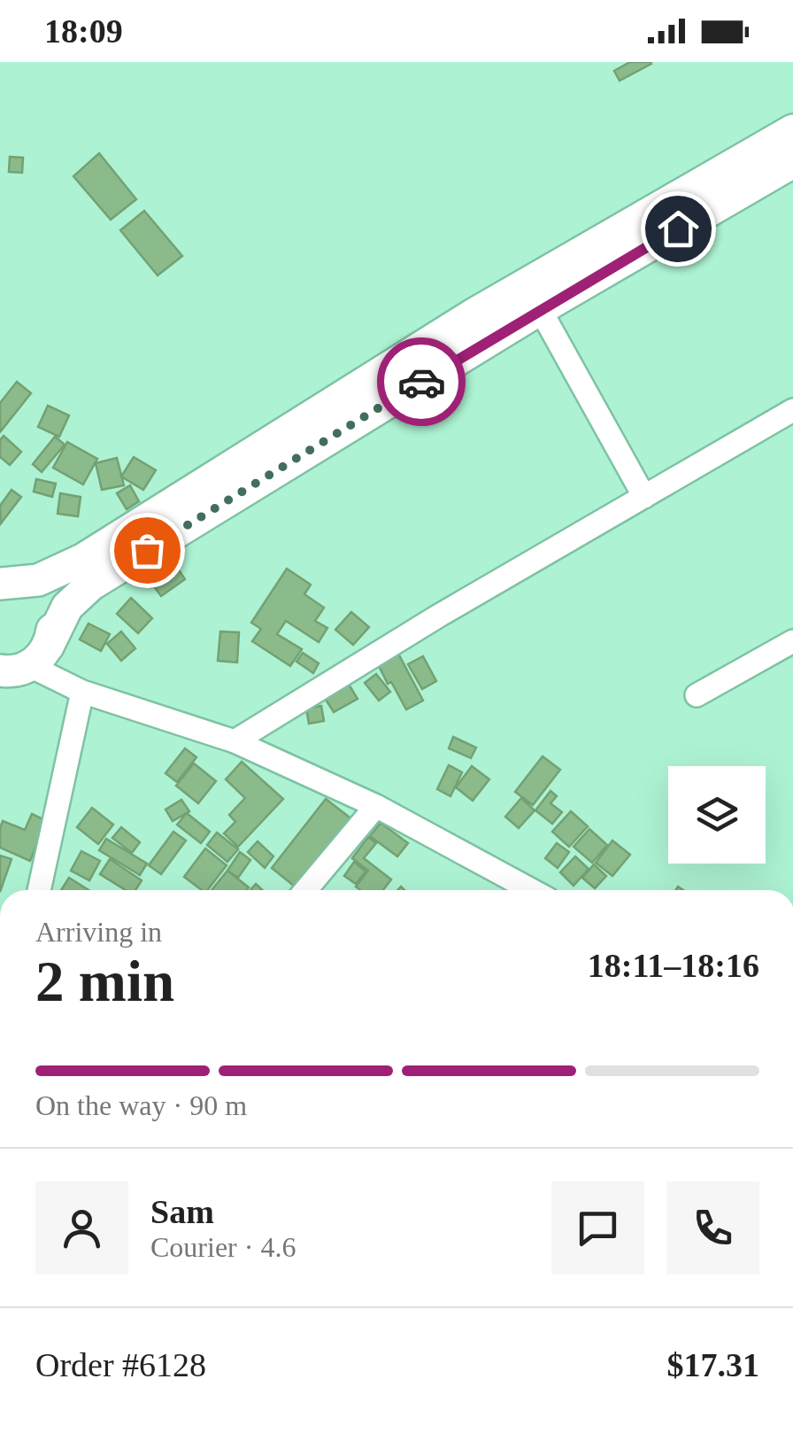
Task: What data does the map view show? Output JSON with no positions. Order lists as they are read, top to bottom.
{
  "page": {
    "status": "18:09",
    "heading": ["2 min", "Arriving in", "18:11–18:16"],
    "panel": [
      "Sam",
      "Courier · 4.6",
      "Order #6128",
      "$17.31"
    ],
    "bar": "On the way · 90 m"
  }
}
